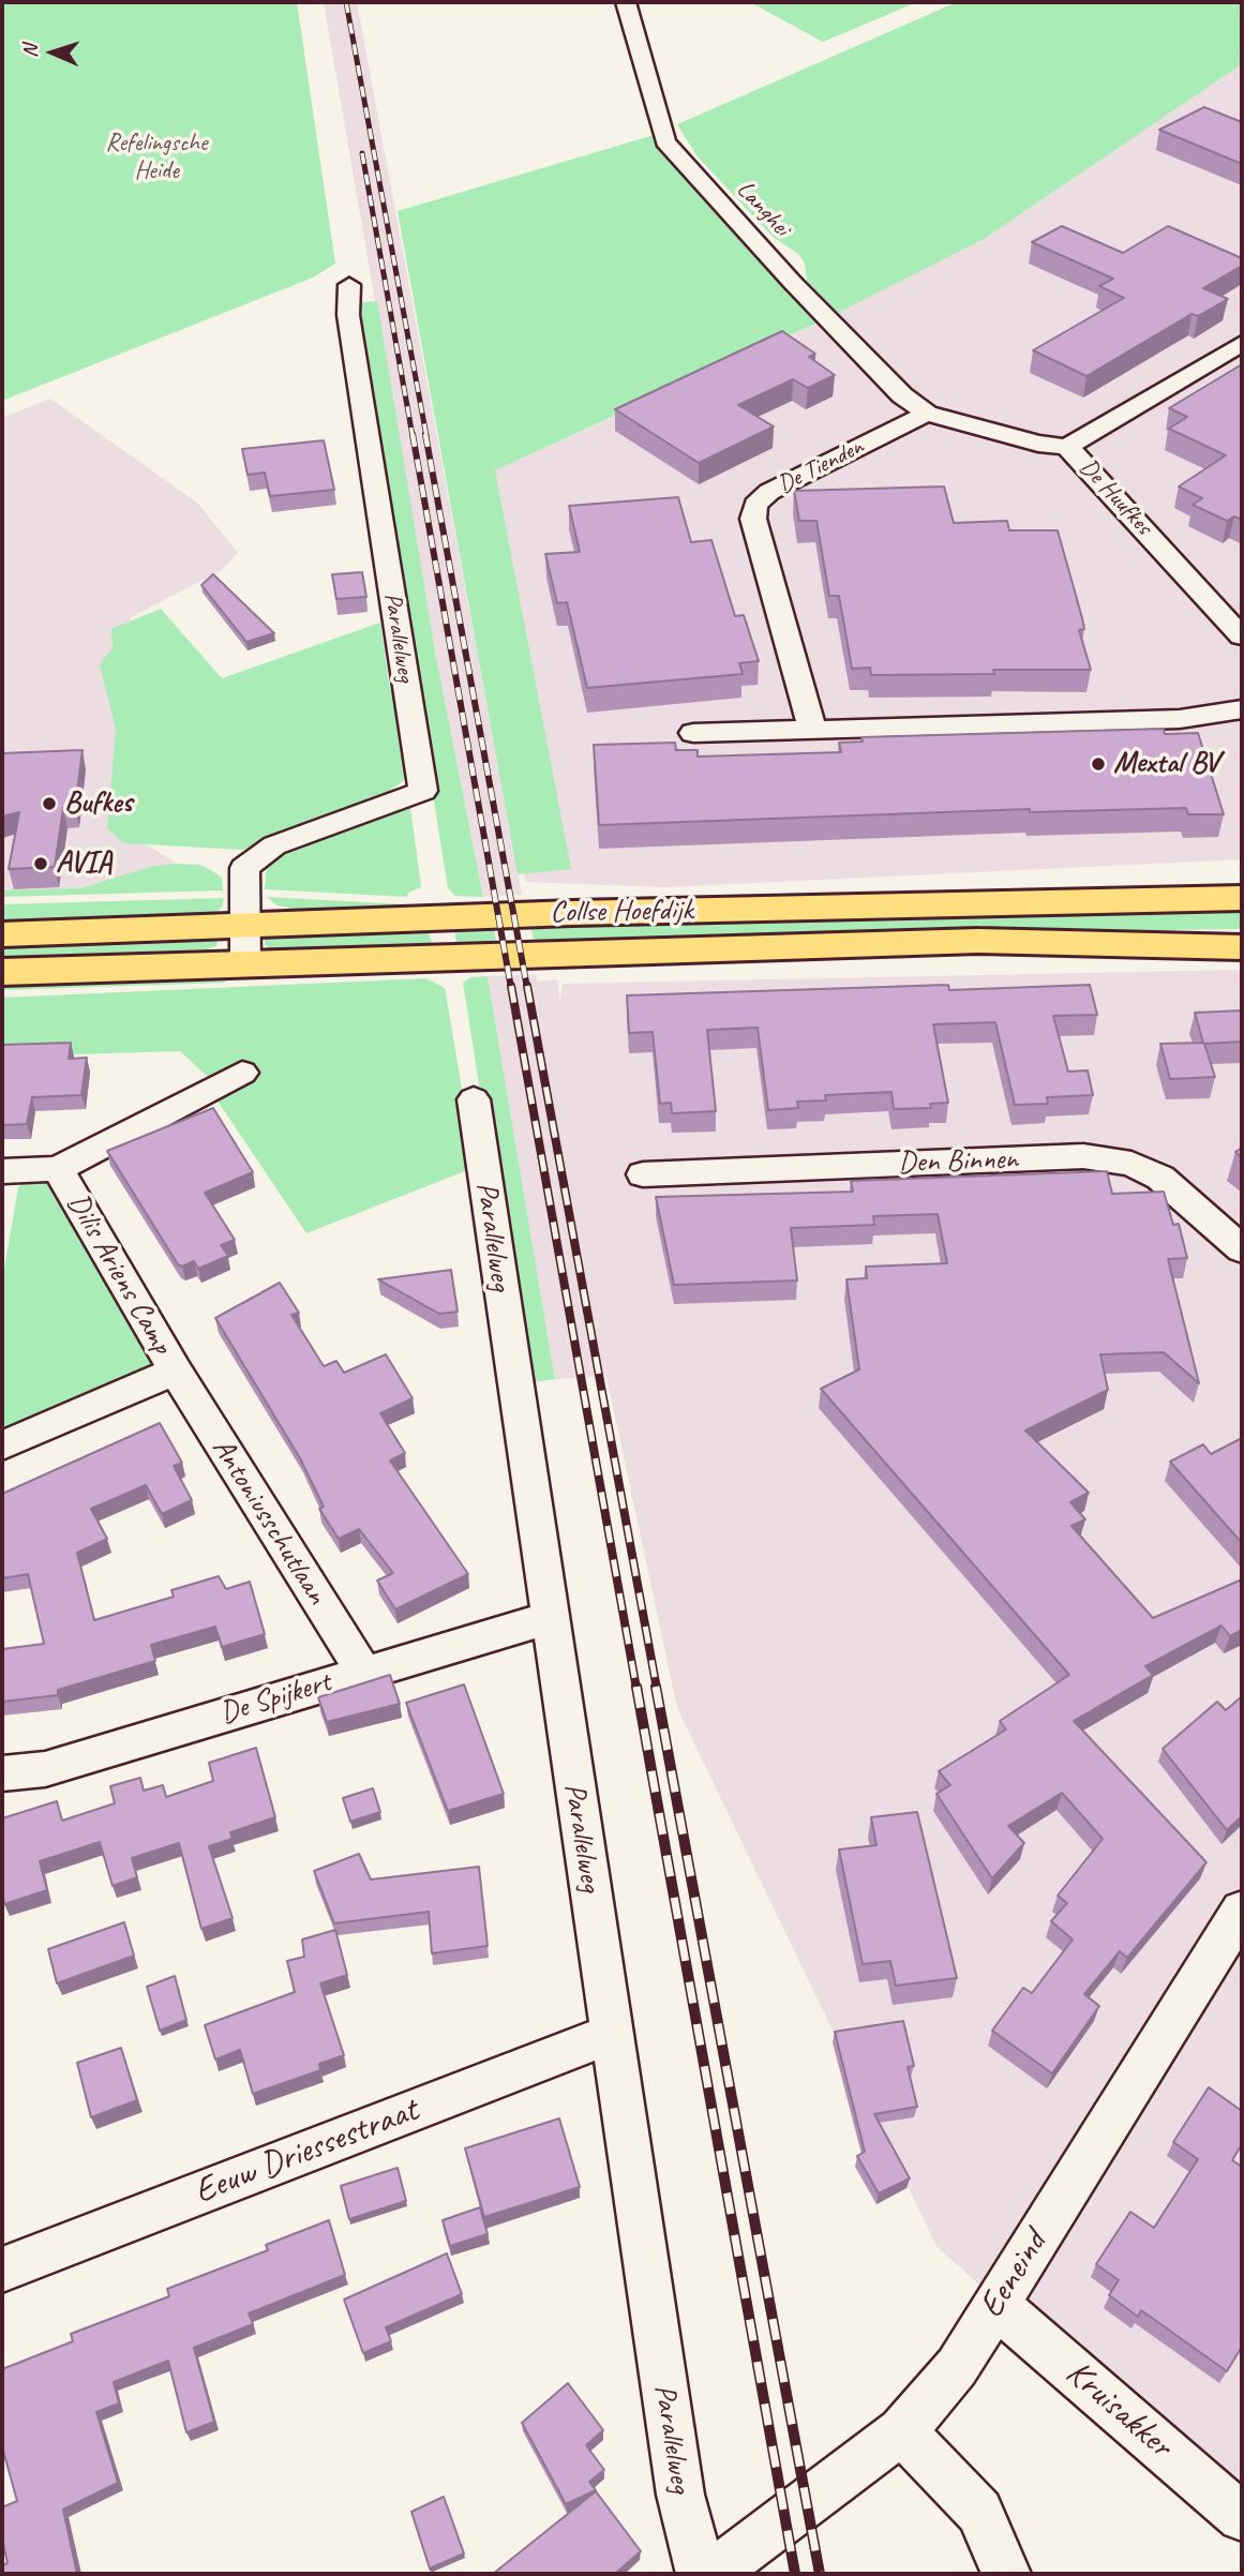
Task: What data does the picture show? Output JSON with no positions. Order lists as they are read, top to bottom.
{
  "streets": {
    "main road": ["Collse Hoefdijk"],
    "street": [
      "Langhei",
      "De Tienden",
      "De Huufkes",
      "Parallelweg",
      "Den Binnen",
      "Dilis Ariens Camp",
      "Antoniusschutlaan",
      "De Spijkert",
      "Eeuw Driessestraat",
      "Eeneind",
      "Kruisakker"
    ]
  },
  "crossings": [
    ["Langhei", "De Tienden"],
    ["Parallelweg", "Collse Hoefdijk"],
    ["Parallelweg", "De Spijkert"],
    ["Parallelweg", "Eeuw Driessestraat"],
    ["Dilis Ariens Camp", "Antoniusschutlaan"],
    ["Antoniusschutlaan", "De Spijkert"],
    ["Eeneind", "Kruisakker"]
  ],
  "parks": ["Refelingsche Heide"],
  "places": ["Mextal BV", "Bufkes", "AVIA"],
  "north": "left"
}
